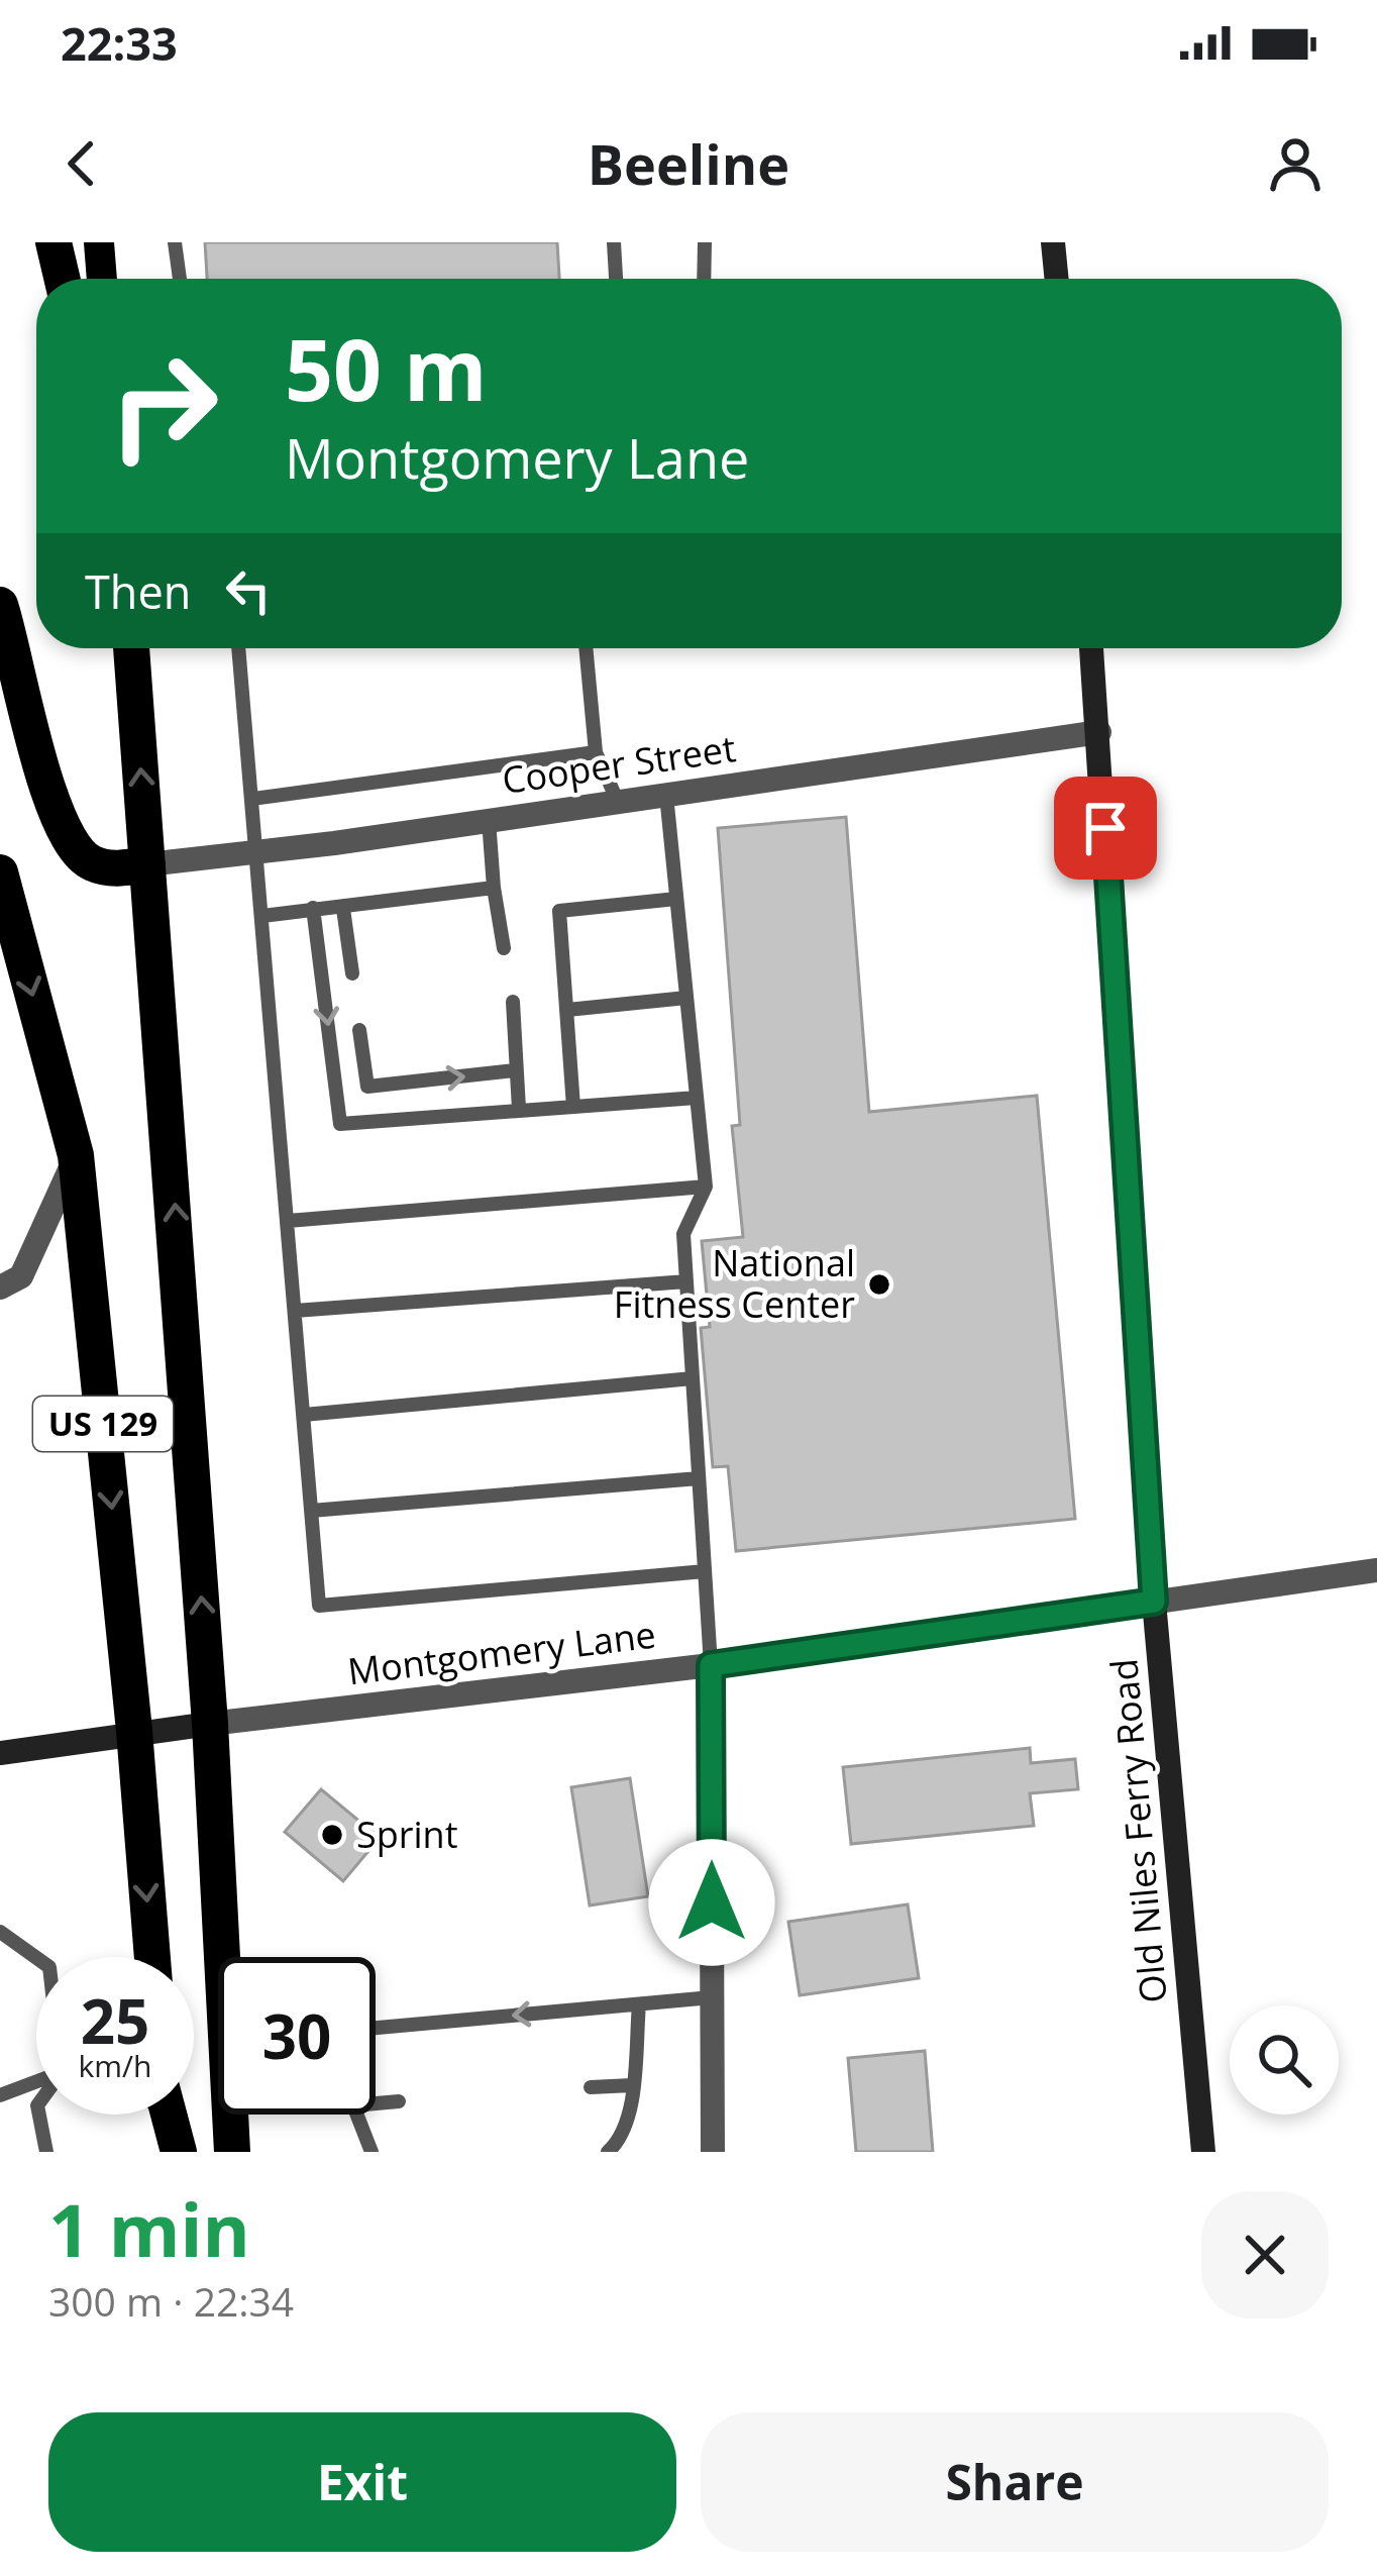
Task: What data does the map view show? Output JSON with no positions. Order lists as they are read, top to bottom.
{
  "streets": {
    "highway": ["US 129"],
    "street": ["Cooper Street", "Montgomery Lane", "Old Niles Ferry Road"]
  },
  "crossings": [
    ["Cooper Street", "US 129"],
    ["Cooper Street", "Old Niles Ferry Road"],
    ["US 129", "Montgomery Lane"],
    ["Montgomery Lane", "Old Niles Ferry Road"]
  ],
  "places": ["National Fitness Center", "Sprint"],
  "page": {
    "status": "22:33",
    "header": "Beeline",
    "turn": ["50 m", "Montgomery Lane"],
    "then": "Then",
    "speed": "25 km/h",
    "limit": "30",
    "heading": ["1 min", "300 m · 22:34"],
    "buttons": ["Exit", "Share"]
  }
}
